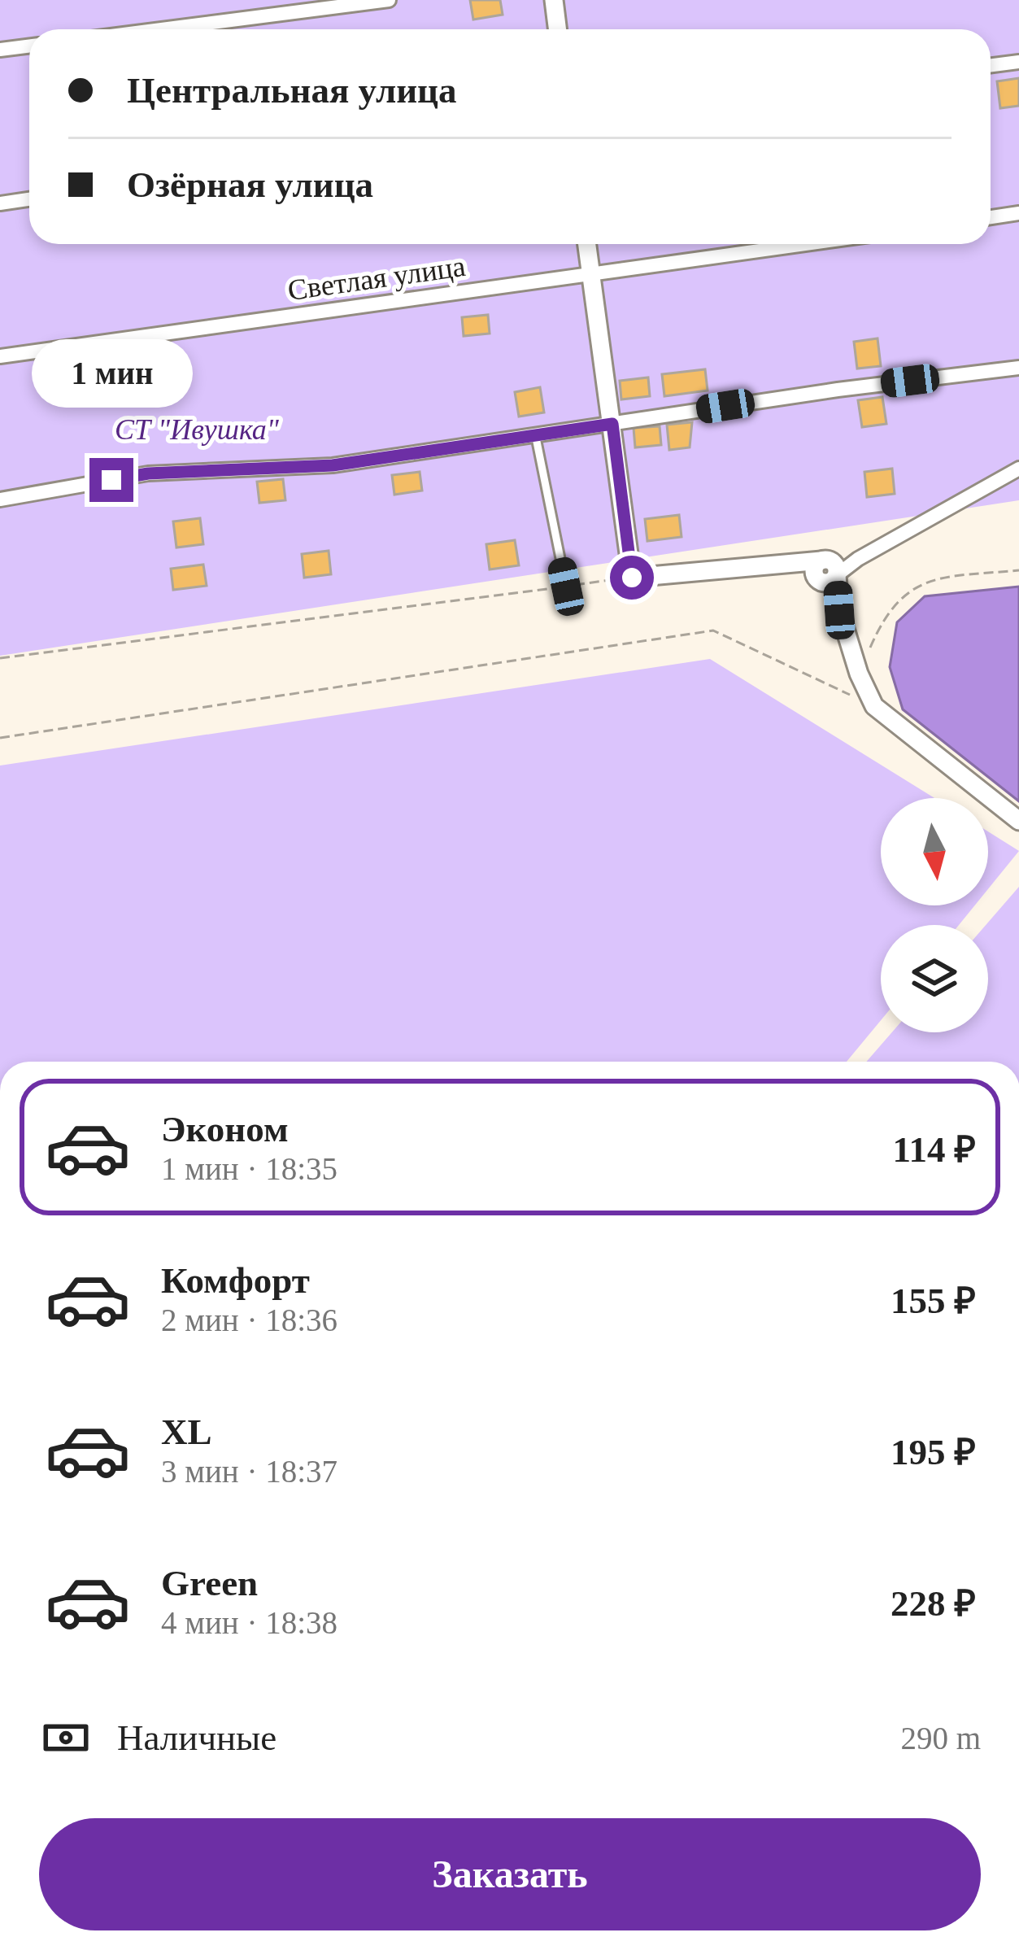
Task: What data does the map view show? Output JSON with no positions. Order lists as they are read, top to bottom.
{
  "streets": {
    "street": ["Светлая улица"]
  },
  "parks": ["СТ \"Ивушка\""],
  "north": "bottom",
  "page": {
    "banner": ["Центральная улица", "Озёрная улица"],
    "bubble": "1 мин",
    "list": [
      {
        "name": "Эконом",
        "note": "1 мин · 18:35",
        "value": "114 ₽"
      },
      {
        "name": "Комфорт",
        "note": "2 мин · 18:36",
        "value": "155 ₽"
      },
      {
        "name": "XL",
        "note": "3 мин · 18:37",
        "value": "195 ₽"
      },
      {
        "name": "Green",
        "note": "4 мин · 18:38",
        "value": "228 ₽"
      }
    ],
    "pay": ["Наличные", "290 m"],
    "buttons": "Заказать"
  }
}
